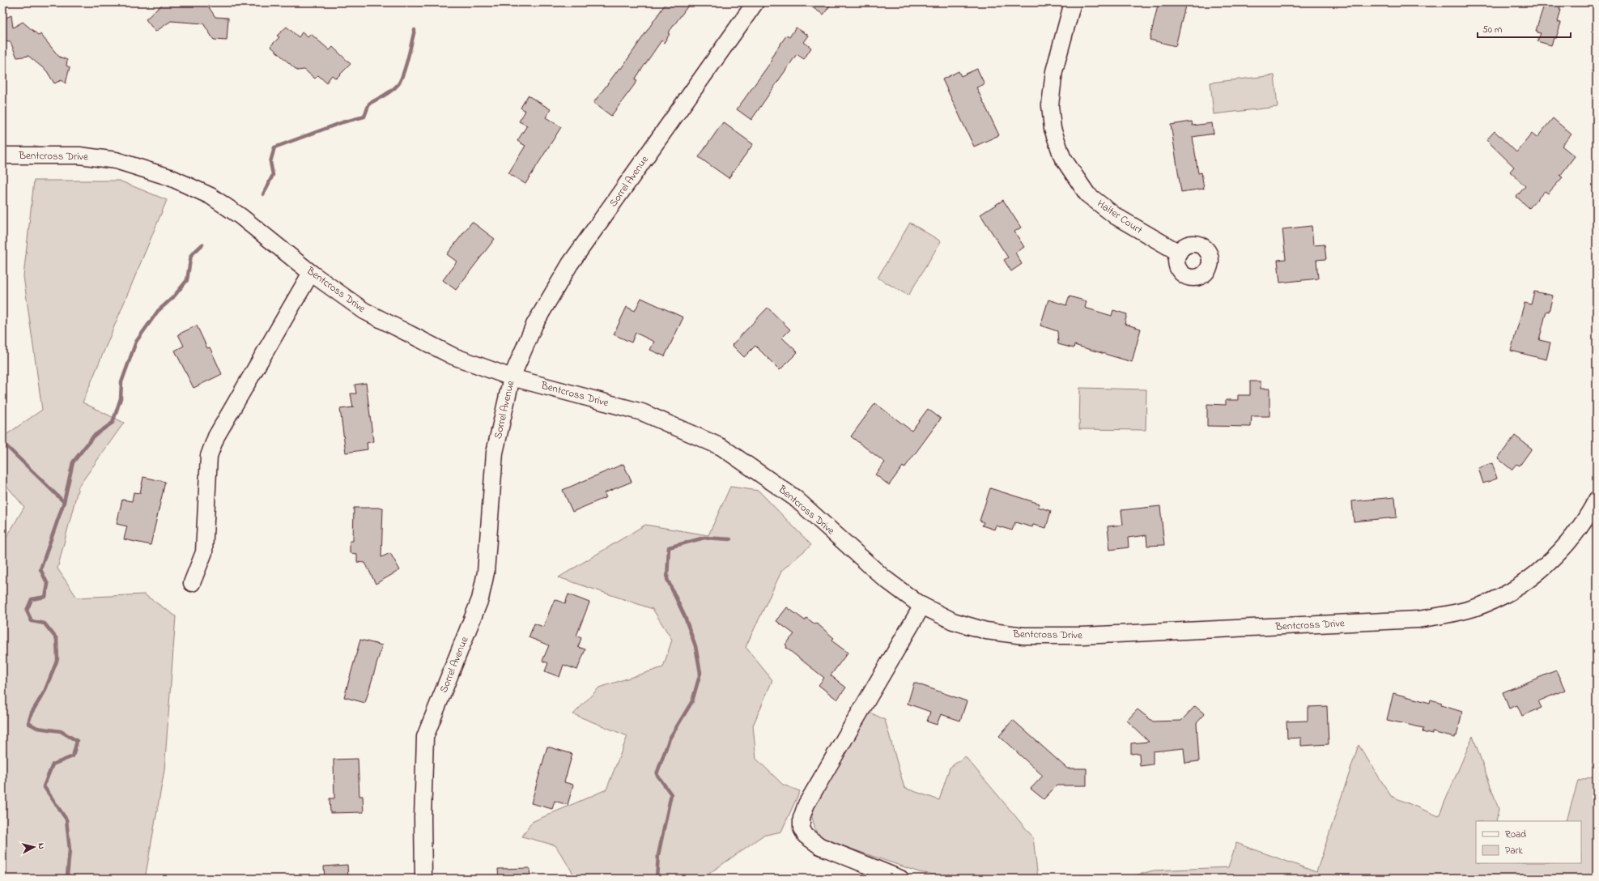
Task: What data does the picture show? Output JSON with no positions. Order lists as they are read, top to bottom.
{
  "streets": {
    "street": ["Bentcross Drive", "Sorrel Avenue", "Halter Court"]
  },
  "crossings": [
    ["Bentcross Drive", "Sorrel Avenue"]
  ],
  "legend": ["Road", "Park"],
  "scale_bar": "50 m",
  "north": "right"
}
